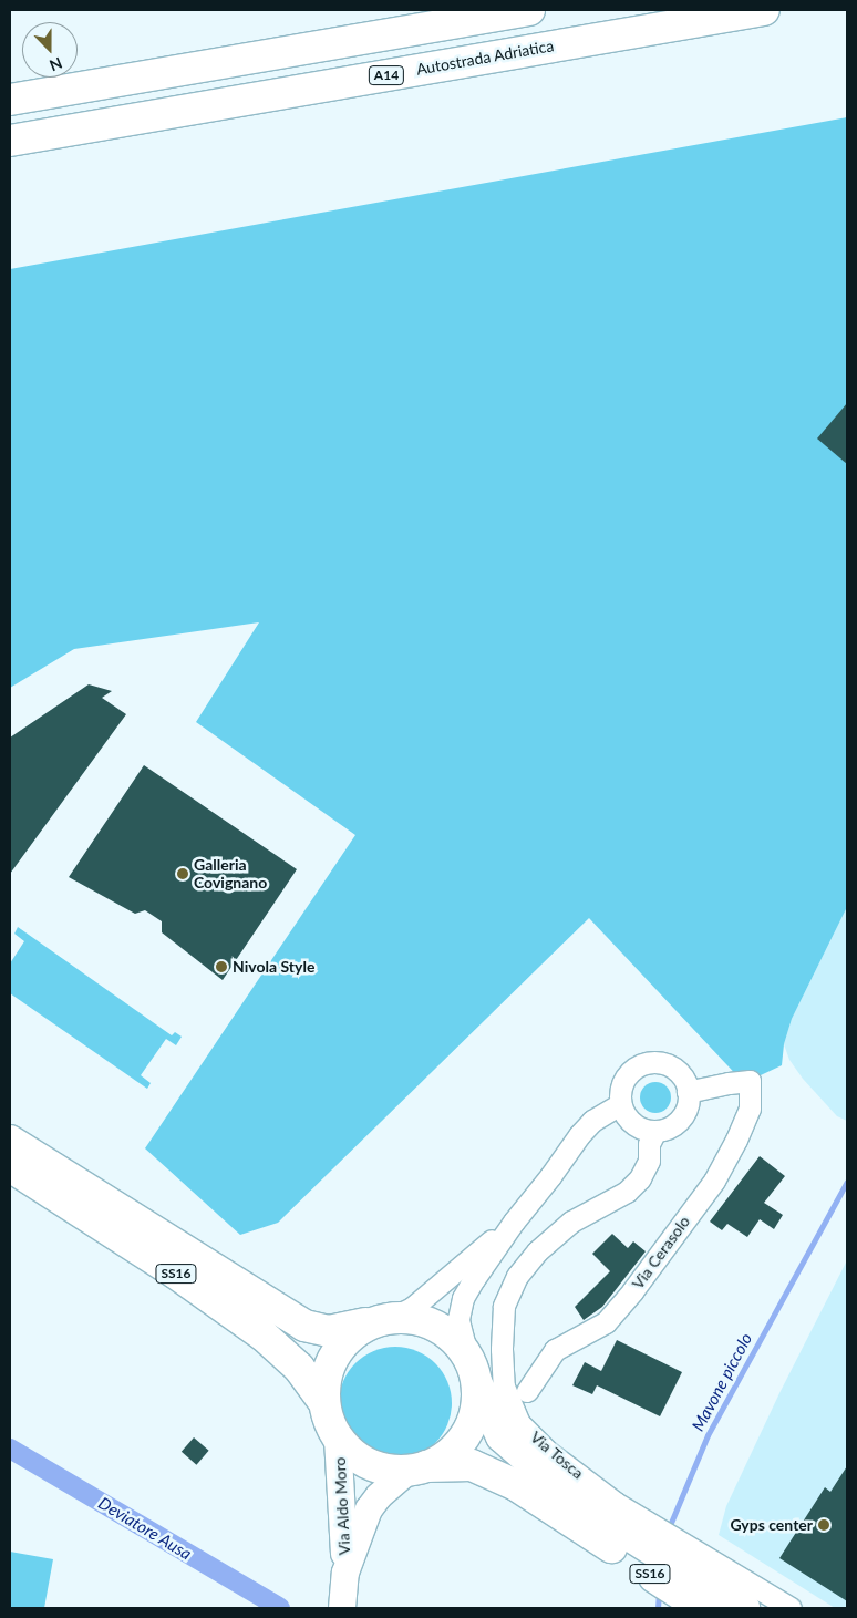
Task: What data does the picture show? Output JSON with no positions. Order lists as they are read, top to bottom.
{
  "streets": {
    "main road": ["Autostrada Adriatica", "A14", "SS16"],
    "street": ["Via Cerasolo", "Via Tosca", "Via Aldo Moro"]
  },
  "crossings": [
    ["Via Cerasolo", "Via Tosca"],
    ["SS16", "Via Tosca"],
    ["SS16", "Via Aldo Moro"]
  ],
  "water": ["Mavone piccolo", "Deviatore Ausa"],
  "places": ["Galleria Covignano", "Nivola Style", "Gyps center"],
  "north": "bottom"
}
